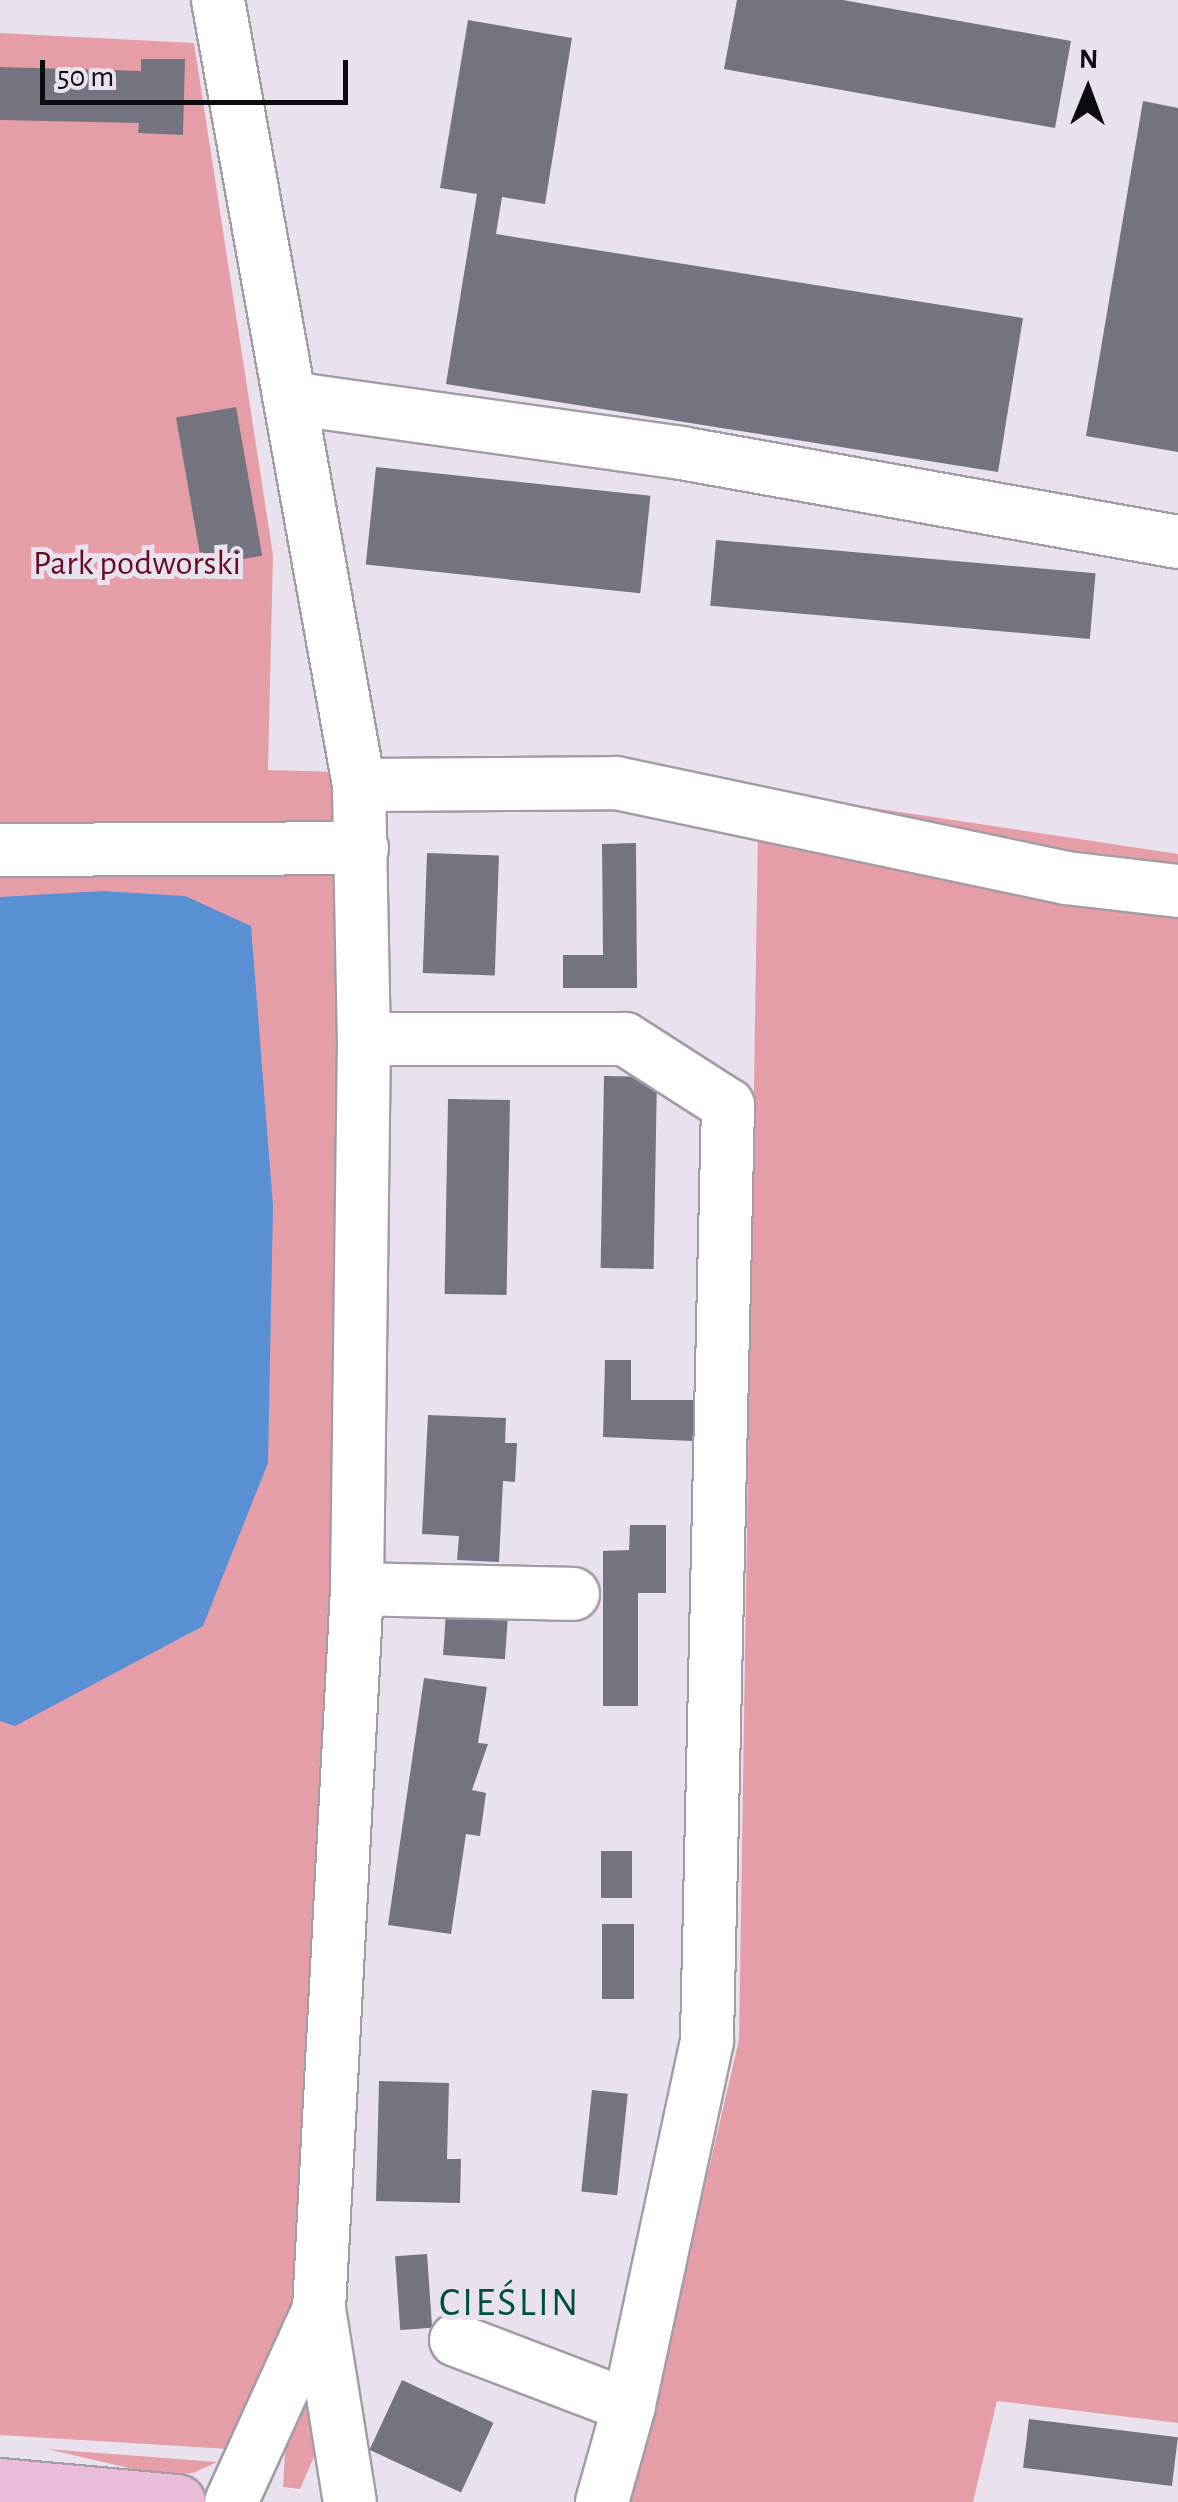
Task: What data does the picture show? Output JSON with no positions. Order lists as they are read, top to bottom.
{
  "districts": ["CIEŚLIN"],
  "parks": ["Park podworski"],
  "scale_bar": "50 m",
  "north": "top"
}
